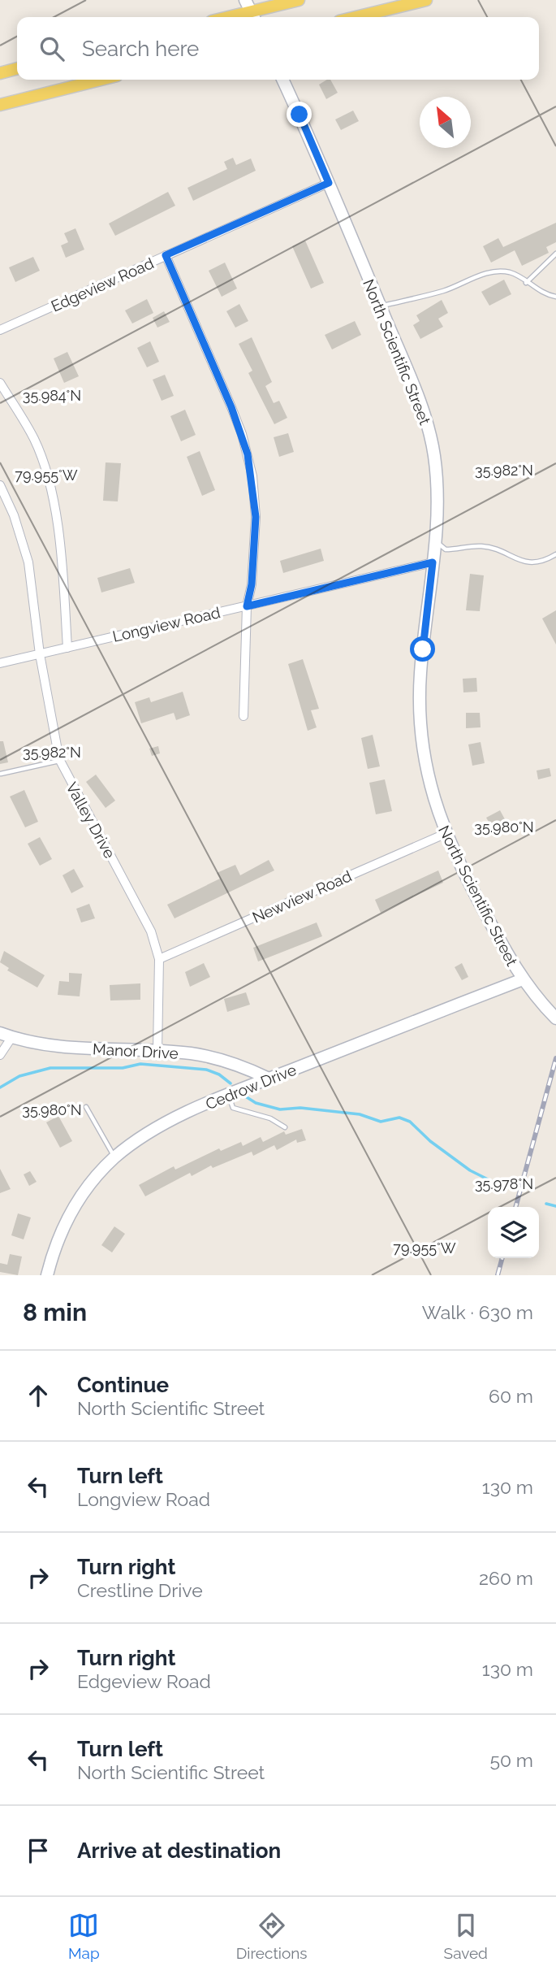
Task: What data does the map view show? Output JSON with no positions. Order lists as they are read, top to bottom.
{
  "streets": {
    "street": [
      "Edgeview Road",
      "North Scientific Street",
      "Longview Road",
      "Valley Drive",
      "Newview Road",
      "Manor Drive",
      "Cedrow Drive"
    ]
  },
  "crossings": [
    ["Edgeview Road", "North Scientific Street"],
    ["North Scientific Street", "Longview Road"],
    ["North Scientific Street", "Newview Road"],
    ["North Scientific Street", "Cedrow Drive"],
    ["Longview Road", "Valley Drive"],
    ["Valley Drive", "Newview Road"],
    ["Valley Drive", "Manor Drive"],
    ["Manor Drive", "Cedrow Drive"]
  ],
  "north": "top left",
  "page": {
    "search": "Search here",
    "heading": ["8 min", "Walk · 630 m"],
    "list": [
      ["Continue", "North Scientific Street", "60 m"],
      ["Turn left", "Longview Road", "130 m"],
      ["Turn right", "Crestline Drive", "260 m"],
      ["Turn right", "Edgeview Road", "130 m"],
      ["Turn left", "North Scientific Street", "50 m"],
      "Arrive at destination"
    ],
    "nav": ["Map", "Directions", "Saved"]
  },
  "coordinates": [
    "35.984°N",
    "35.982°N",
    "79.955°W",
    "35.980°N",
    "35.978°N"
  ]
}
